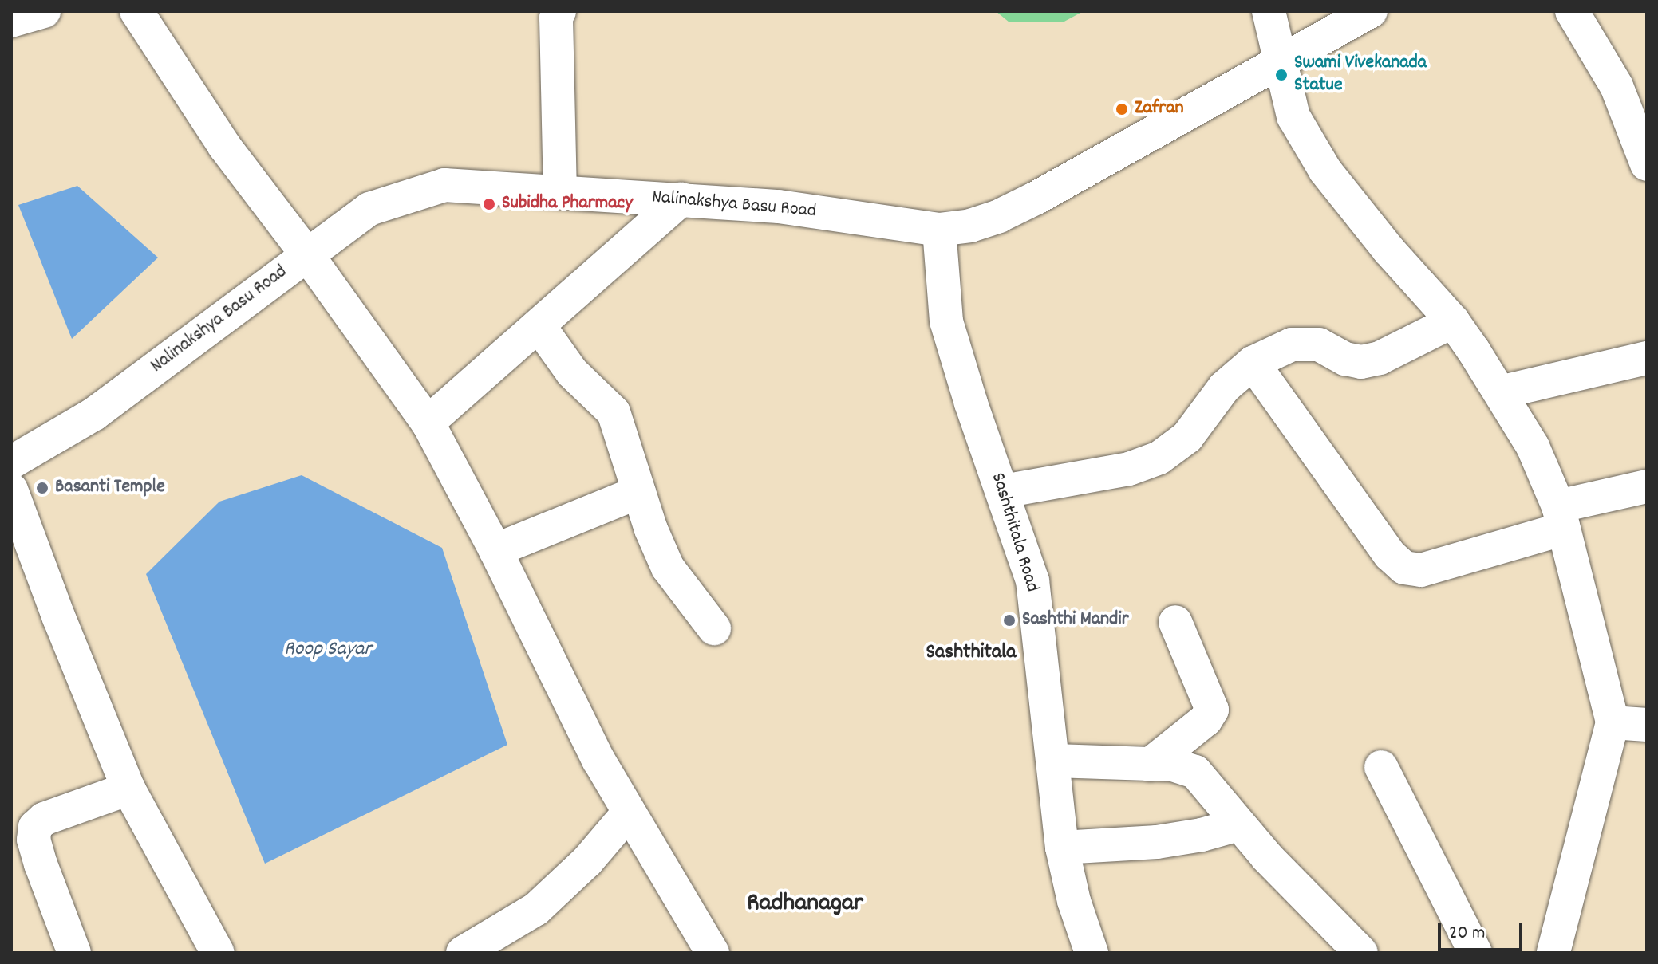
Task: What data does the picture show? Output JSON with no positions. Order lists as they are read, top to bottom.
{
  "streets": {
    "street": ["Nalinakshya Basu Road", "Sashthitala Road"]
  },
  "crossings": [
    ["Nalinakshya Basu Road", "Sashthitala Road"]
  ],
  "districts": ["Sashthitala", "Radhanagar"],
  "water": ["Roop Sayar"],
  "places": [
    "Swami Vivekanada Statue",
    "Zafran",
    "Subidha Pharmacy",
    "Basanti Temple",
    "Sashthi Mandir"
  ],
  "scale_bar": "20 m"
}
